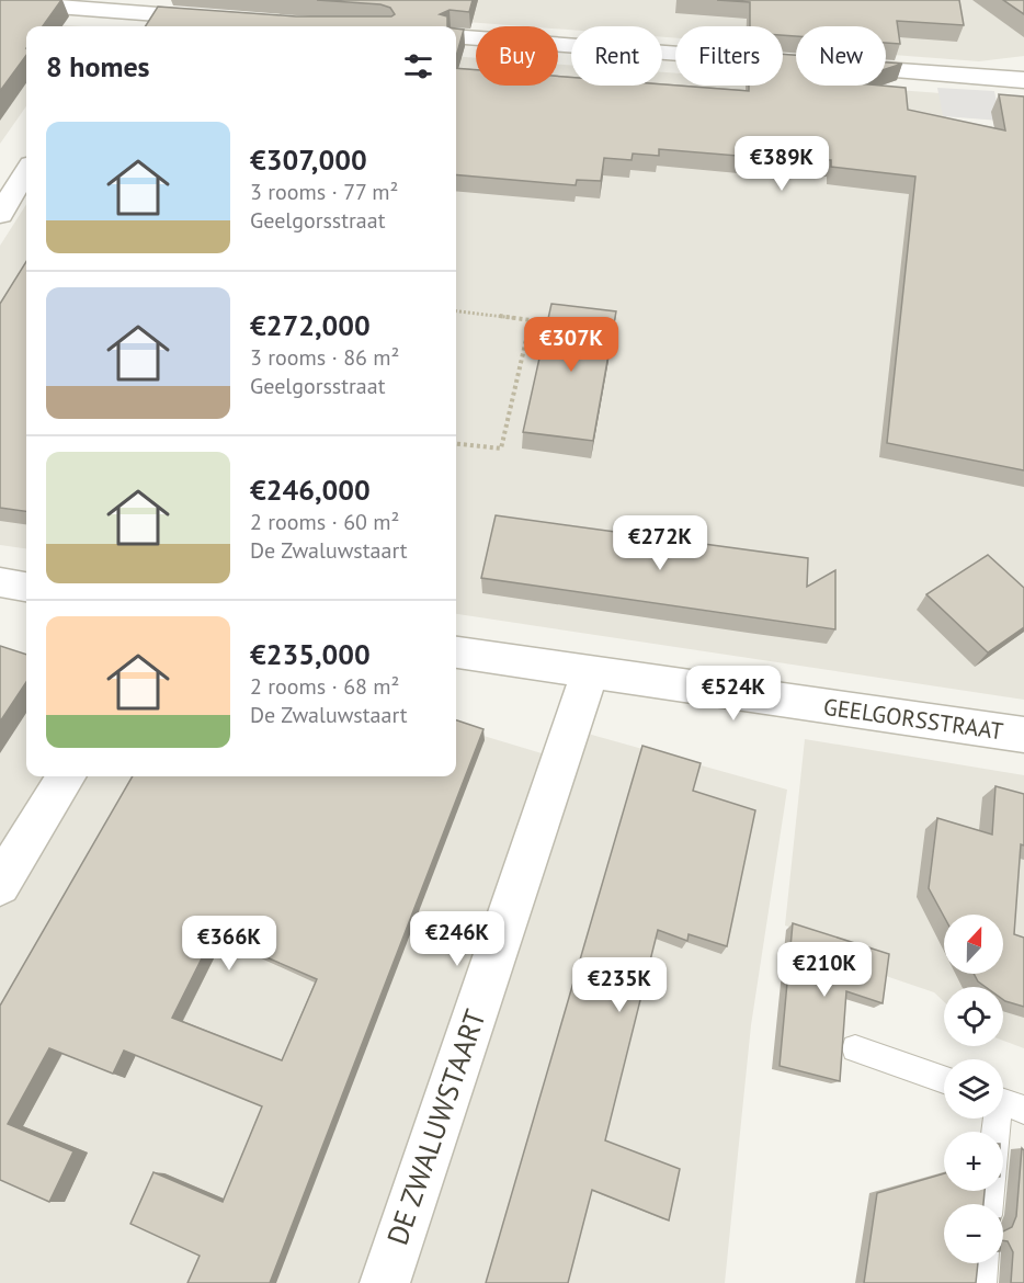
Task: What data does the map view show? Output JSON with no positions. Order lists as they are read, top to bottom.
{
  "streets": {
    "street": ["GEELGORSSTRAAT", "DE ZWALUWSTAART"]
  },
  "crossings": [
    ["GEELGORSSTRAAT", "DE ZWALUWSTAART"]
  ],
  "north": "top",
  "page": {
    "chip": [
      "Buy",
      "Rent",
      "Filters",
      "New"
    ],
    "heading": "8 homes",
    "list": [
      {
        "name": "€307,000",
        "note": "3 rooms · 77 m² · Geelgorsstraat"
      },
      {
        "name": "€272,000",
        "note": "3 rooms · 86 m² · Geelgorsstraat"
      },
      {
        "name": "€246,000",
        "note": "2 rooms · 60 m² · De Zwaluwstaart"
      },
      {
        "name": "€235,000",
        "note": "2 rooms · 68 m² · De Zwaluwstaart"
      }
    ],
    "price": [
      "€389K",
      "€307K",
      "€272K",
      "€524K",
      "€246K",
      "€366K",
      "€210K",
      "€235K"
    ],
    "map_buttons": ["+", "−"]
  }
}
